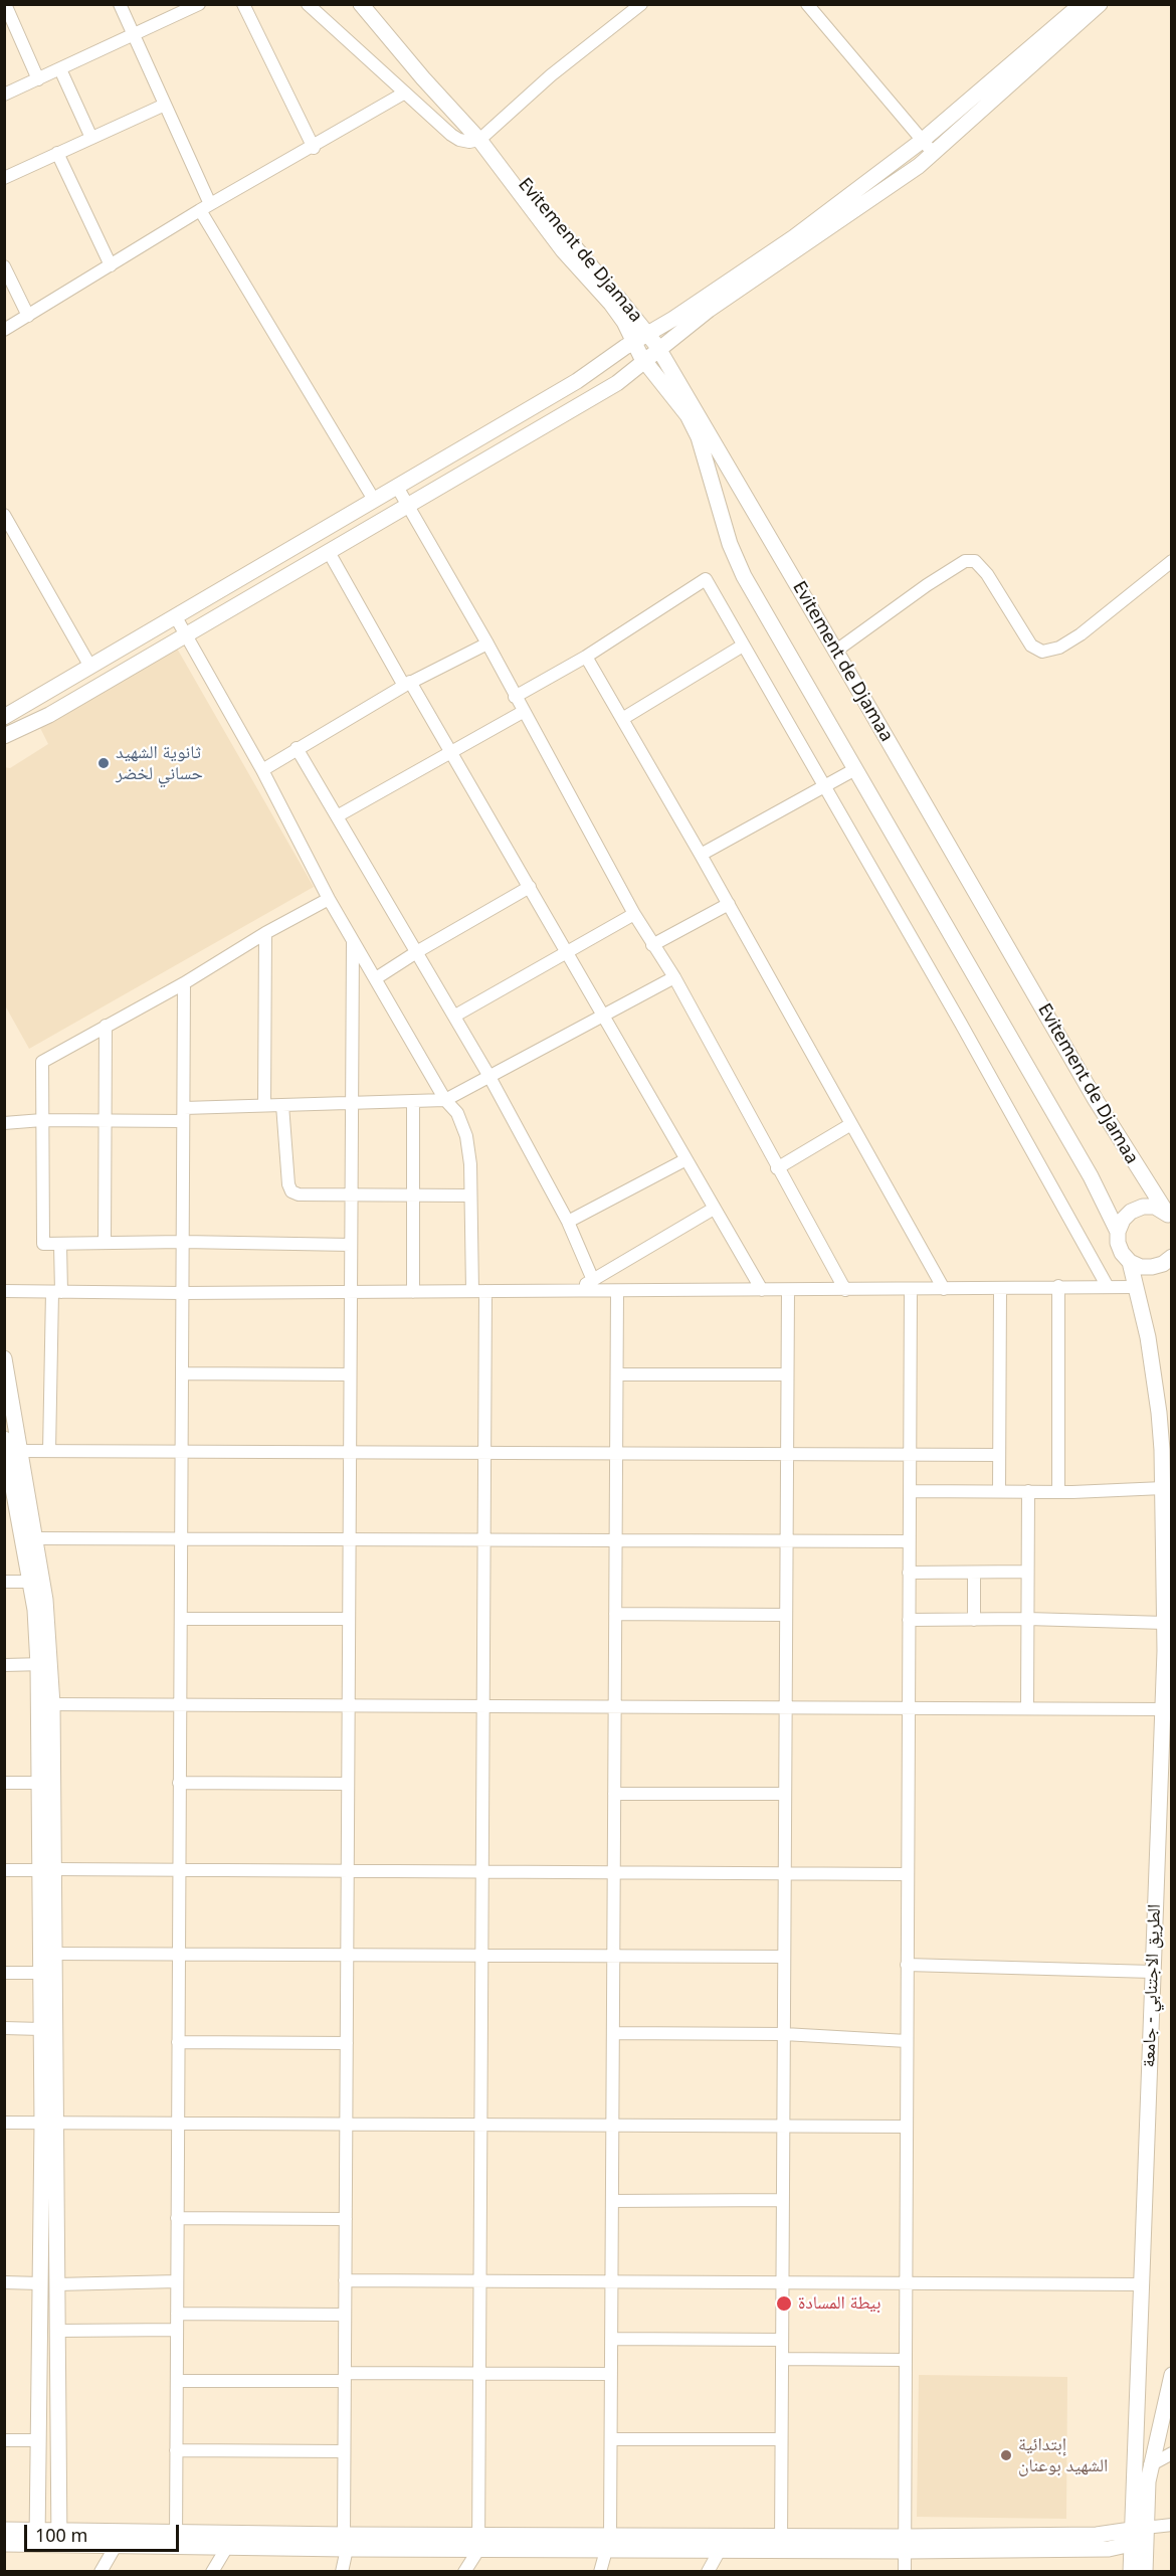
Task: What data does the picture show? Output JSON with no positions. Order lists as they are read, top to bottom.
{
  "streets": {
    "main road": ["Evitement de Djamaa", "الطريق الاجتنابي - جامعة"]
  },
  "crossings": [
    ["Evitement de Djamaa", "الطريق الاجتنابي - جامعة"]
  ],
  "places": ["ثانوية الشهيد حساني لخضر", "بيطة المسادة", "إبتدائية الشهيد بوعنان"],
  "scale_bar": "100 m"
}
